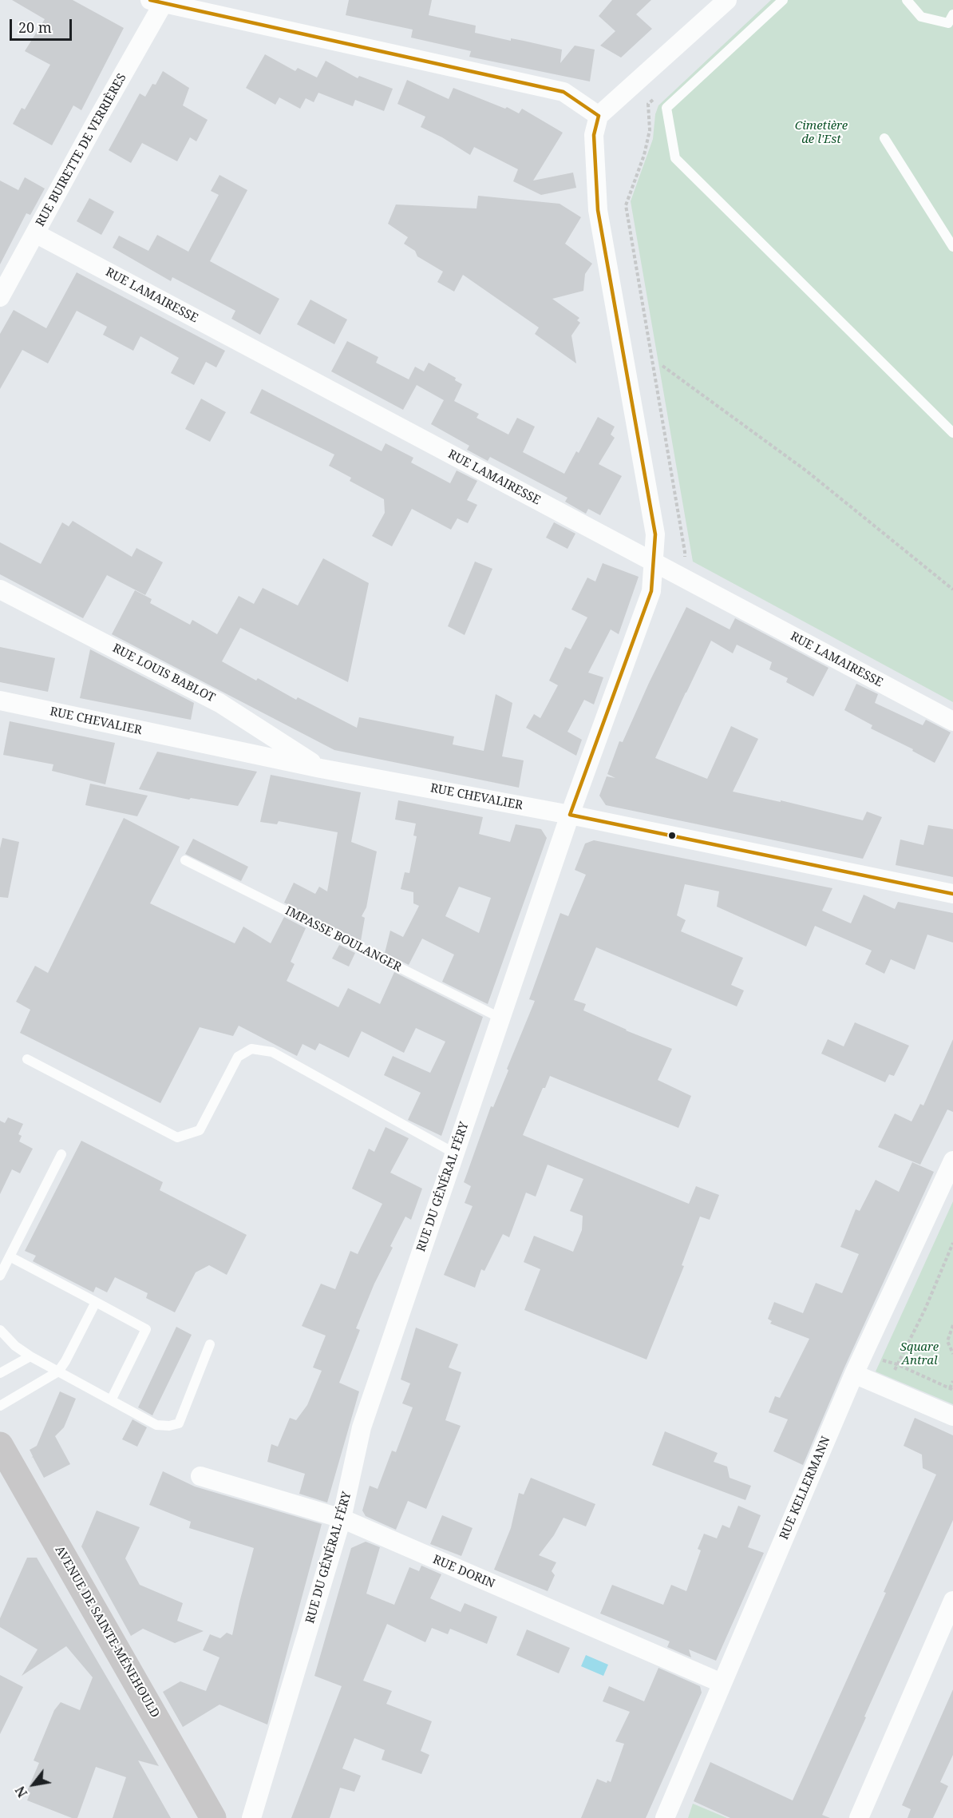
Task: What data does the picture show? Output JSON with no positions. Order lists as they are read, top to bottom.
{
  "streets": {
    "main road": ["AVENUE DE SAINTE-MÉNEHOULD"],
    "street": [
      "RUE BUIRETTE DE VERRIÈRES",
      "RUE LAMAIRESSE",
      "RUE LOUIS BABLOT",
      "RUE CHEVALIER",
      "RUE DU GÉNÉRAL FÉRY",
      "RUE KELLERMANN",
      "RUE DORIN"
    ],
    "lane": ["IMPASSE BOULANGER"]
  },
  "crossings": [
    ["RUE BUIRETTE DE VERRIÈRES", "RUE LAMAIRESSE"],
    ["RUE LAMAIRESSE", "RUE DU GÉNÉRAL FÉRY"],
    ["RUE LOUIS BABLOT", "RUE CHEVALIER"],
    ["RUE CHEVALIER", "RUE DU GÉNÉRAL FÉRY"],
    ["IMPASSE BOULANGER", "RUE DU GÉNÉRAL FÉRY"],
    ["RUE DU GÉNÉRAL FÉRY", "RUE DORIN"],
    ["RUE KELLERMANN", "RUE DORIN"]
  ],
  "parks": ["Cimetière de l'Est", "Square Antral"],
  "scale_bar": "20 m",
  "north": "bottom left"
}
